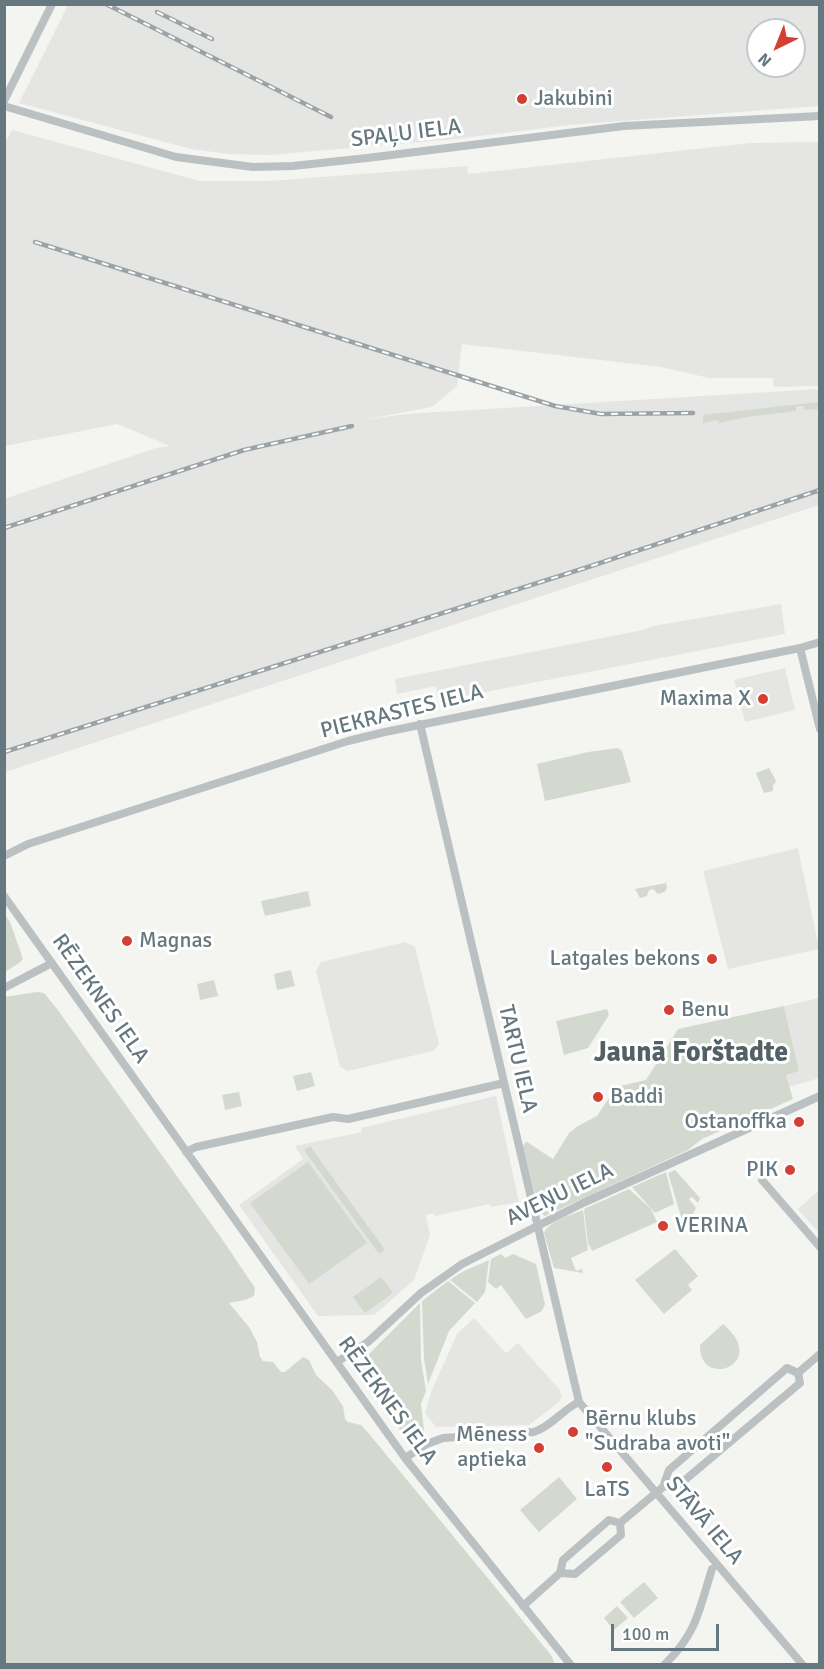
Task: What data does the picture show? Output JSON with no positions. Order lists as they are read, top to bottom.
{
  "streets": {
    "street": [
      "SPAĻU IELA",
      "PIEKRASTES IELA",
      "RĒZEKNES IELA",
      "TARTU IELA",
      "AVEŅU IELA",
      "STĀVĀ IELA"
    ]
  },
  "crossings": [
    ["PIEKRASTES IELA", "TARTU IELA"],
    ["RĒZEKNES IELA", "AVEŅU IELA"],
    ["TARTU IELA", "AVEŅU IELA"],
    ["TARTU IELA", "STĀVĀ IELA"]
  ],
  "districts": ["Jaunā Forštadte"],
  "places": [
    "Jakubini",
    "Maxima X",
    "Magnas",
    "Latgales bekons",
    "Benu",
    "Baddi",
    "Ostanoffka",
    "PIK",
    "VERINA",
    "Bērnu klubs \"Sudraba avoti\"",
    "Mēness aptieka",
    "LaTS"
  ],
  "scale_bar": "100 m",
  "north": "bottom left"
}
